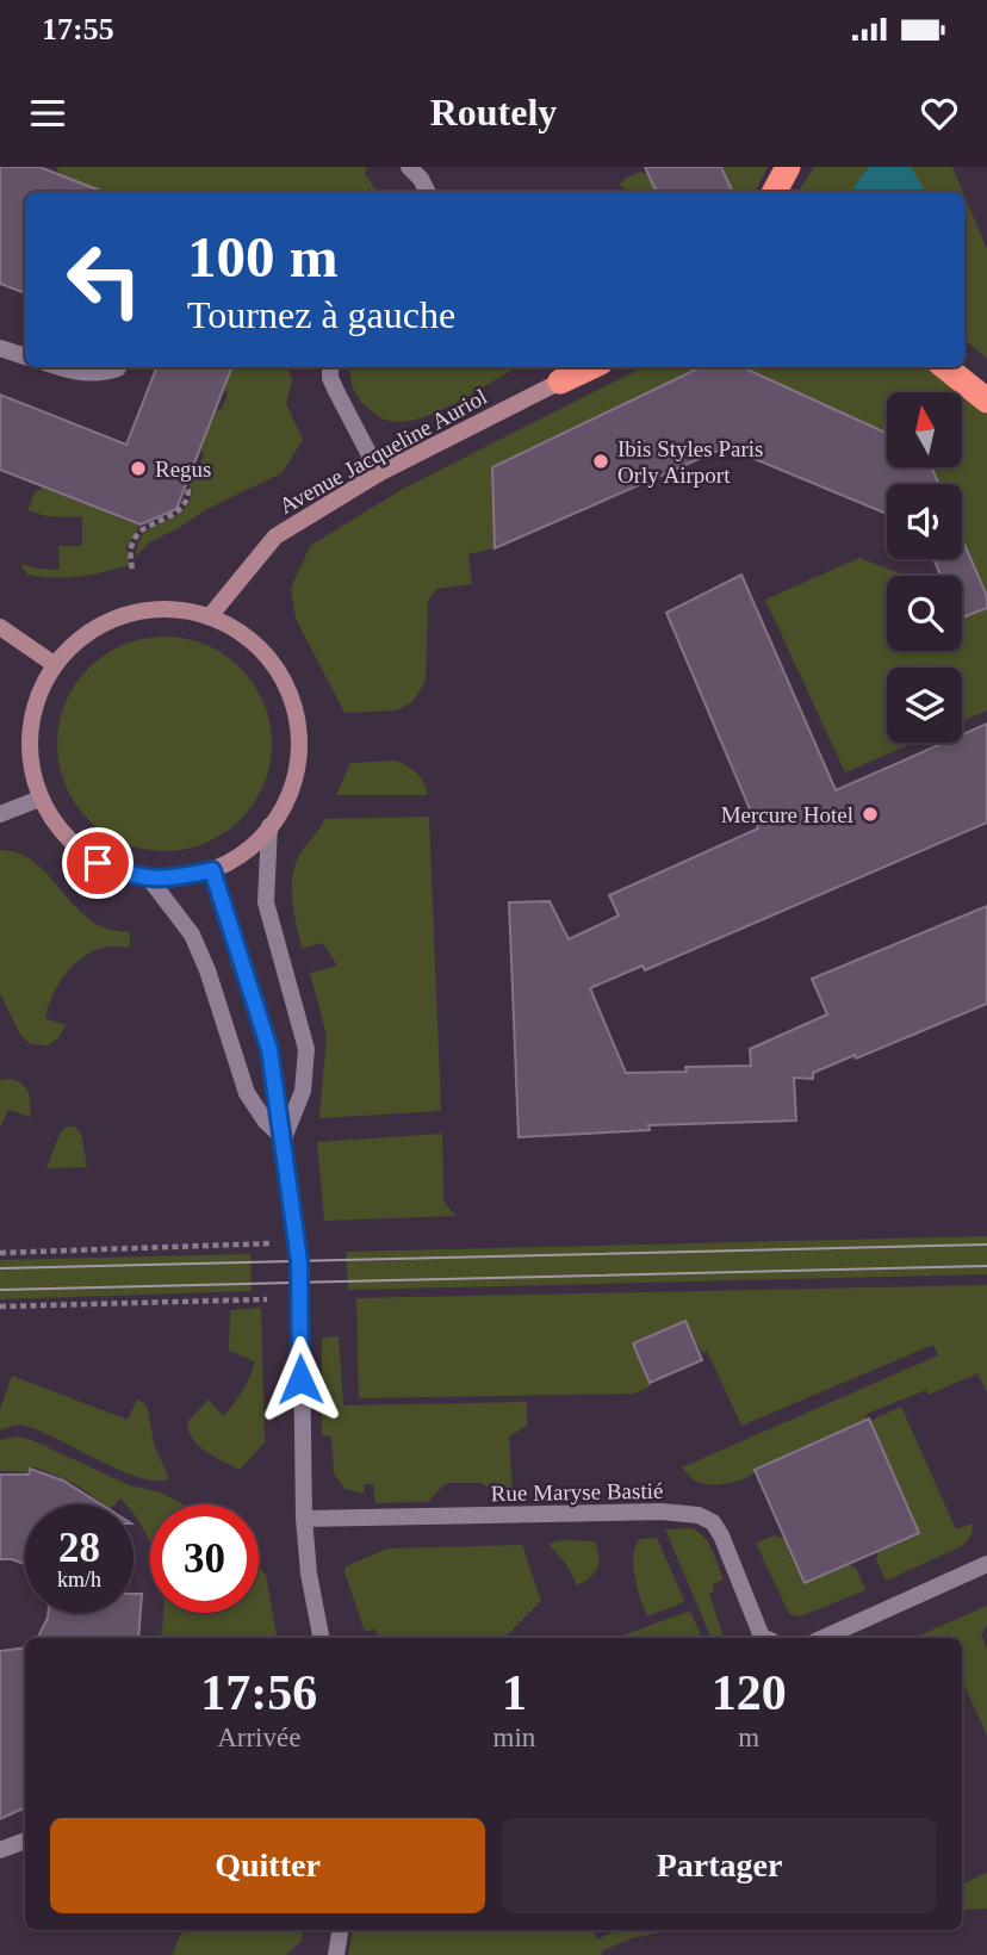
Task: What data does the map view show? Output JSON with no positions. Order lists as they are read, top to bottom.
{
  "streets": {
    "street": ["Avenue Jacqueline Auriol", "Rue Maryse Bastié"]
  },
  "places": ["Ibis Styles Paris Orly Airport", "Regus", "Mercure Hotel"],
  "north": "top",
  "page": {
    "status": "17:55",
    "header": "Routely",
    "turn": ["100 m", "Tournez à gauche"],
    "speed": "28 km/h",
    "limit": "30",
    "eta": [
      "17:56",
      "Arrivée",
      "1",
      "min",
      "120",
      "m"
    ],
    "buttons": ["Quitter", "Partager"]
  }
}
